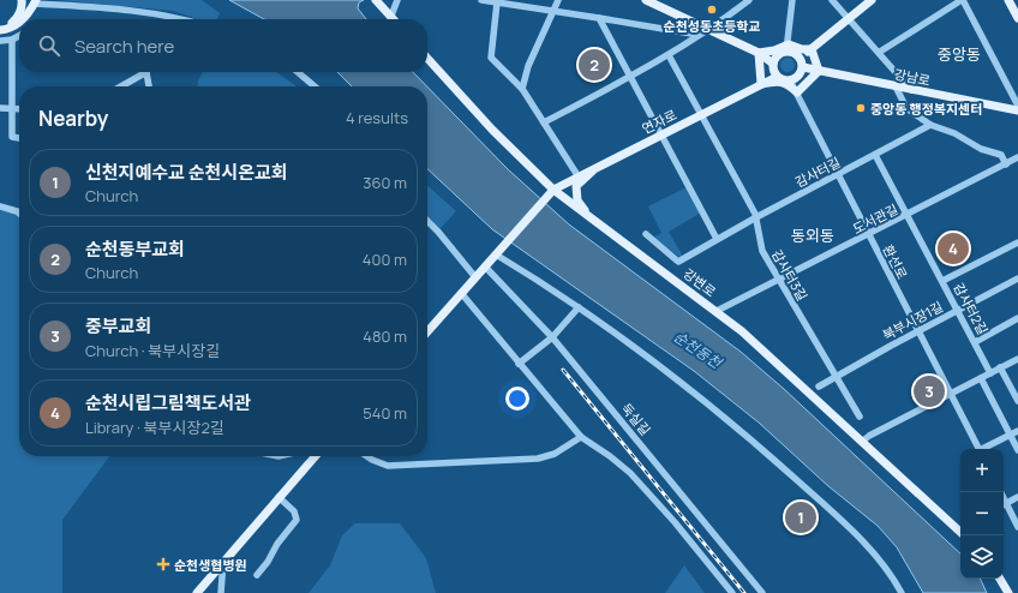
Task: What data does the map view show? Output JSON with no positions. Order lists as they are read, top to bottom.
{
  "streets": {
    "main road": ["강남로", "연자로", "강변로"],
    "street": [
      "감사터길",
      "도서관길",
      "환선로",
      "감사터3길",
      "감사터2길",
      "북부시장1길",
      "둑실길"
    ]
  },
  "crossings": [
    ["강남로", "연자로"],
    ["강남로", "환선로"],
    ["연자로", "환선로"],
    ["연자로", "감사터3길"],
    ["연자로", "강변로"],
    ["연자로", "둑실길"],
    ["감사터길", "환선로"],
    ["감사터길", "감사터3길"],
    ["감사터길", "감사터2길"],
    ["도서관길", "환선로"],
    ["도서관길", "감사터3길"],
    ["도서관길", "강변로"],
    ["도서관길", "감사터2길"],
    ["환선로", "북부시장1길"],
    ["감사터3길", "북부시장1길"],
    ["감사터2길", "북부시장1길"]
  ],
  "districts": ["중앙동", "동외동"],
  "water": ["순천동천"],
  "places": {
    "other": ["순천성동초등학교", "중앙동 행정복지센터"],
    "health": ["순천생협병원"]
  },
  "page": {
    "search": "Search here",
    "pins": [
      "2",
      "4",
      "3",
      "1"
    ],
    "heading": ["Nearby", "4 results"],
    "list": [
      {
        "mark": "1",
        "name": "신천지예수교 순천시온교회",
        "note": "Church",
        "value": "360 m"
      },
      {
        "mark": "2",
        "name": "순천동부교회",
        "note": "Church",
        "value": "400 m"
      },
      {
        "mark": "3",
        "name": "중부교회",
        "note": "Church · 북부시장길",
        "value": "480 m"
      },
      {
        "mark": "4",
        "name": "순천시립그림책도서관",
        "note": "Library · 북부시장2길",
        "value": "540 m"
      }
    ],
    "map_buttons": ["+", "−"]
  }
}
